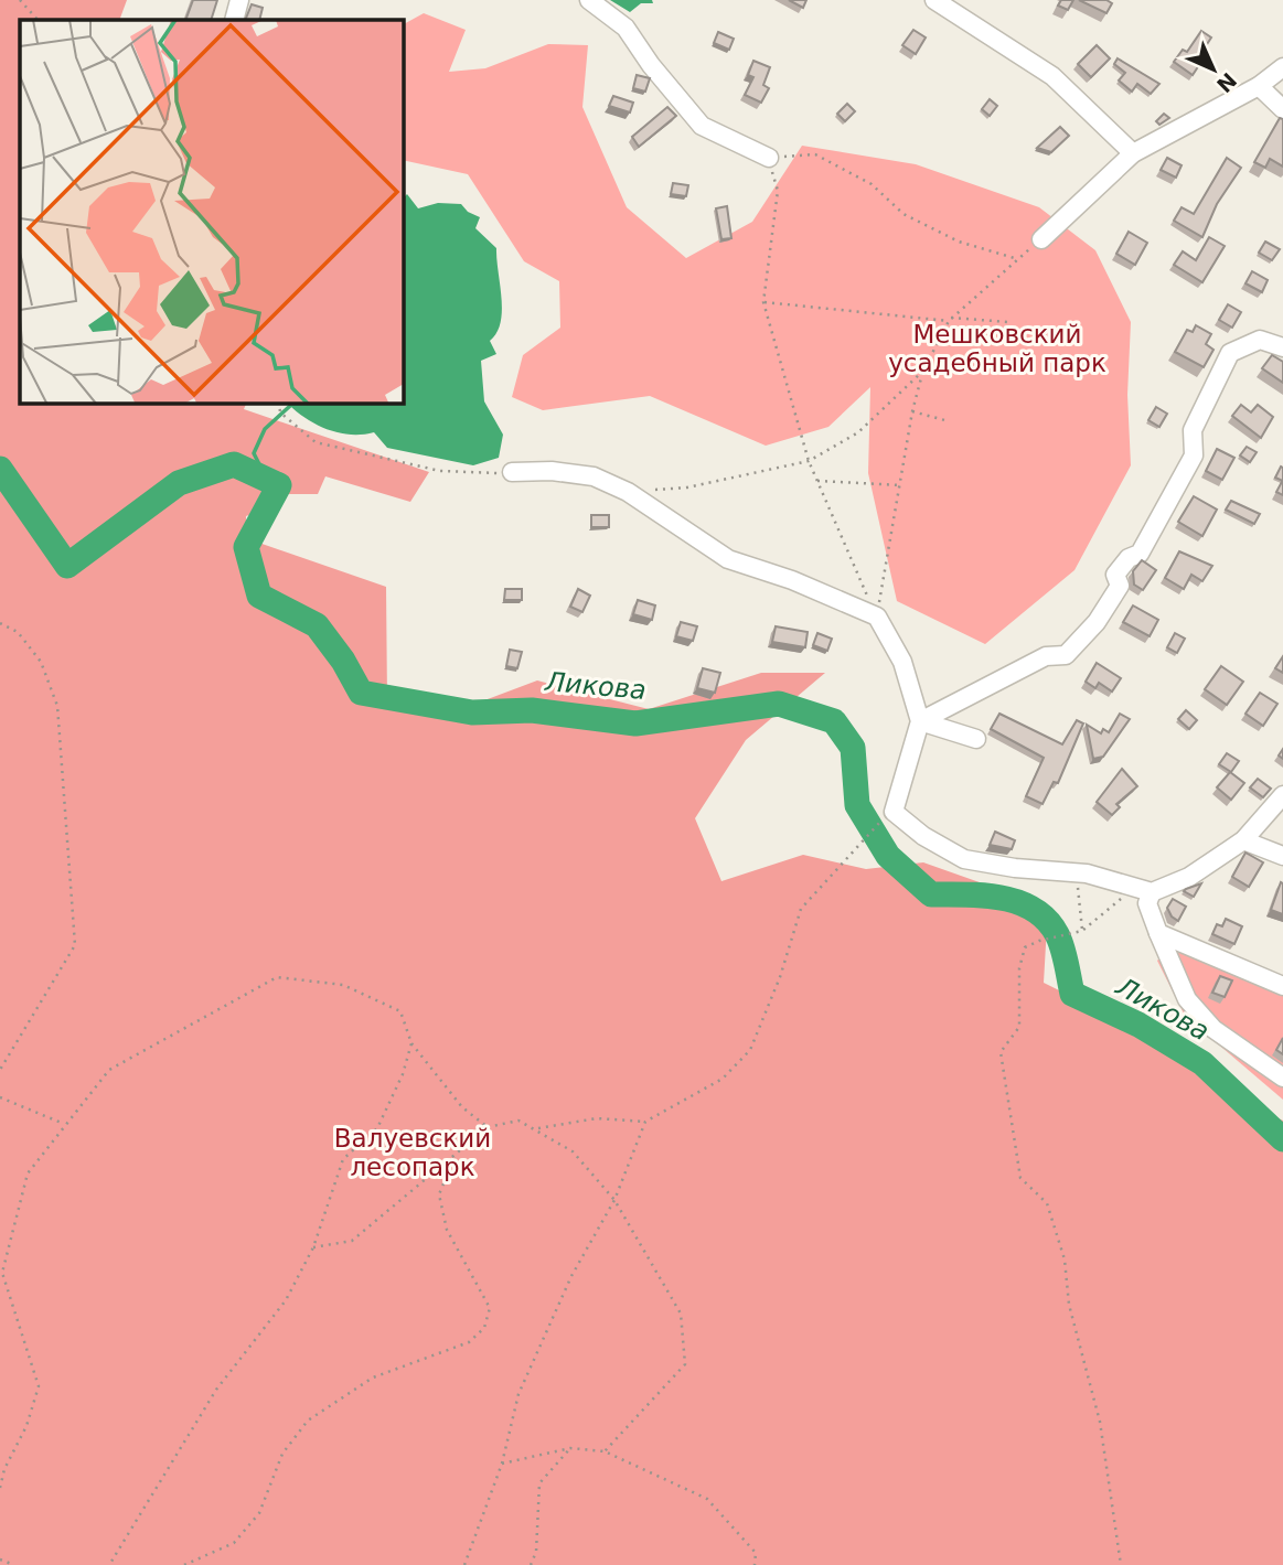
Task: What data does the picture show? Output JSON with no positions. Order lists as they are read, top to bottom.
{
  "water": ["Ликова"],
  "parks": ["Мешковский усадебный парк", "Валуевский лесопарк"],
  "north": "bottom right"
}
